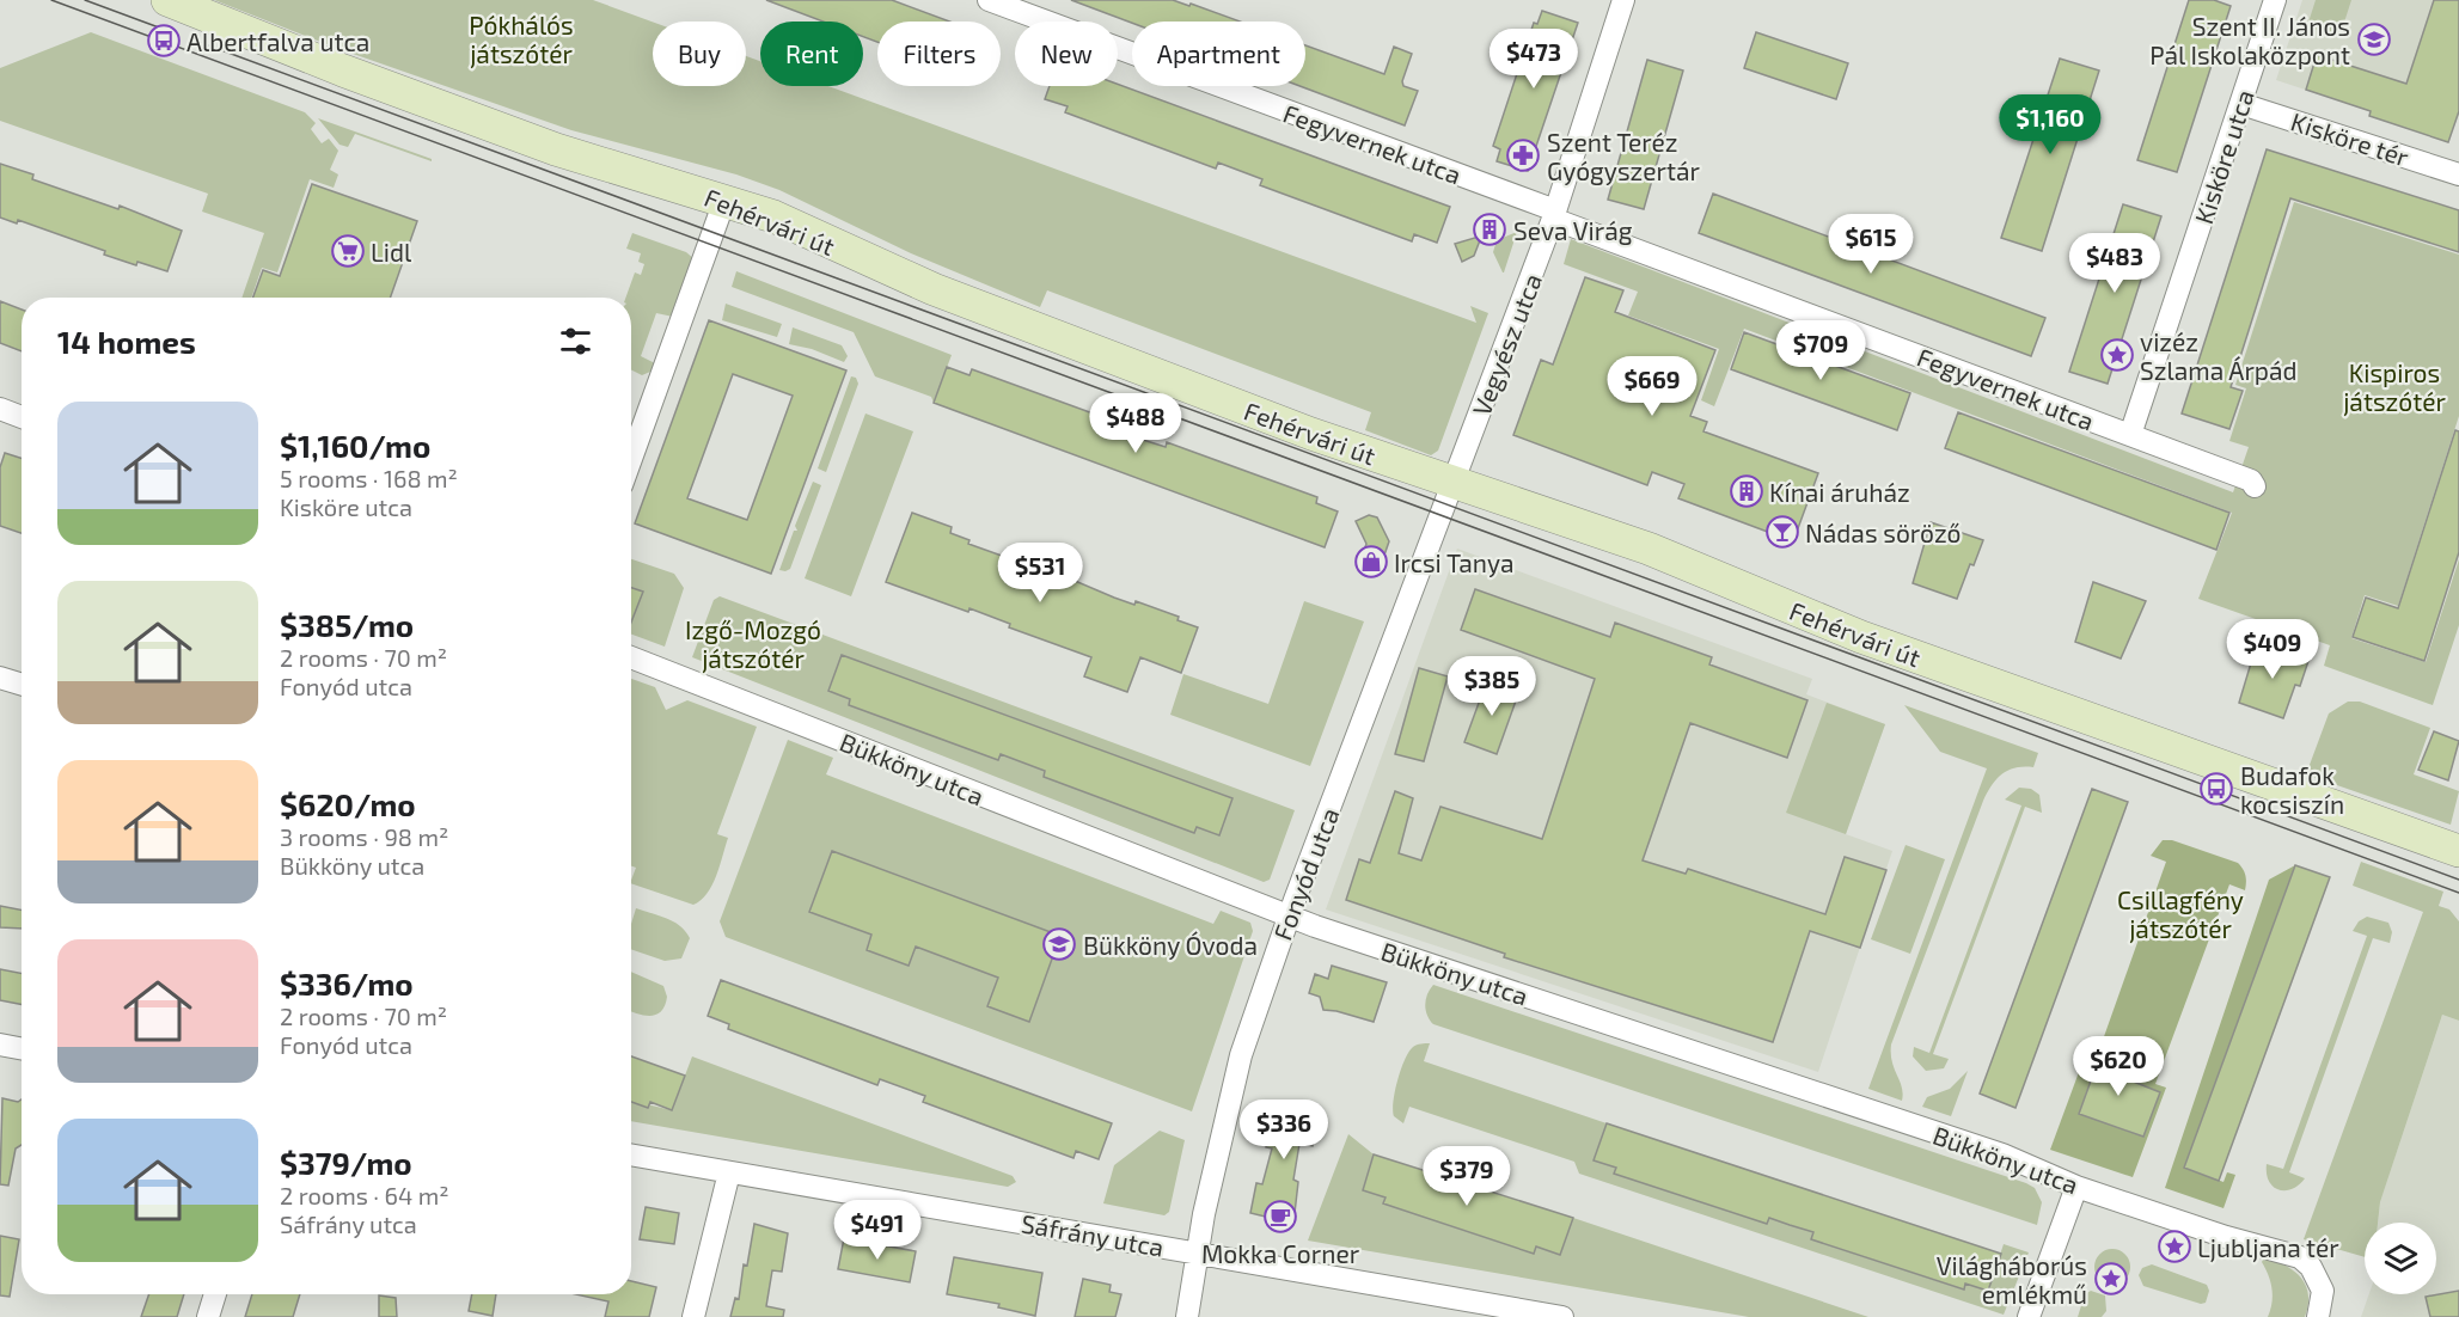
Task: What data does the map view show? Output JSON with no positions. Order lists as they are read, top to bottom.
{
  "streets": {
    "street": [
      "Kisköre tér",
      "Fegyvernek utca",
      "Kisköre utca",
      "Fehérvári út",
      "Vegyész utca",
      "Bükköny utca",
      "Fonyód utca",
      "Sáfrány utca"
    ]
  },
  "crossings": [
    ["Kisköre tér", "Kisköre utca"],
    ["Fegyvernek utca", "Kisköre utca"],
    ["Fegyvernek utca", "Vegyész utca"],
    ["Fehérvári út", "Vegyész utca"],
    ["Fehérvári út", "Fonyód utca"],
    ["Vegyész utca", "Fonyód utca"],
    ["Bükköny utca", "Fonyód utca"],
    ["Fonyód utca", "Sáfrány utca"]
  ],
  "parks": [
    "Pókhálós játszótér",
    "Kispiros játszótér",
    "Izgő-Mozgó játszótér",
    "Csillagfény játszótér"
  ],
  "places": {
    "school or university": ["Szent II. János Pál Iskolaközpont", "Bükköny Óvoda"],
    "bus stop": ["Albertfalva utca", "Budafok kocsiszín"],
    "pharmacy": ["Szent Teréz Gyógyszertár"],
    "building": ["Seva Virág", "Kínai áruház"],
    "supermarket": ["Lidl"],
    "place": ["vizéz Szlama Árpád", "Ljubljana tér", "Világháborús emlékmű"],
    "bar": ["Nádas söröző"],
    "shop": ["Ircsi Tanya"],
    "cafe": ["Mokka Corner"]
  },
  "page": {
    "chip": [
      "Buy",
      "Rent",
      "Filters",
      "New",
      "Apartment"
    ],
    "price": [
      "$473",
      "$1,160",
      "$615",
      "$483",
      "$709",
      "$669",
      "$488",
      "$531",
      "$409",
      "$385",
      "$620",
      "$336",
      "$379",
      "$491"
    ],
    "heading": "14 homes",
    "list": [
      {
        "name": "$1,160/mo",
        "note": "5 rooms · 168 m² · Kisköre utca"
      },
      {
        "name": "$385/mo",
        "note": "2 rooms · 70 m² · Fonyód utca"
      },
      {
        "name": "$620/mo",
        "note": "3 rooms · 98 m² · Bükköny utca"
      },
      {
        "name": "$336/mo",
        "note": "2 rooms · 70 m² · Fonyód utca"
      },
      {
        "name": "$379/mo",
        "note": "2 rooms · 64 m² · Sáfrány utca"
      }
    ]
  }
}
